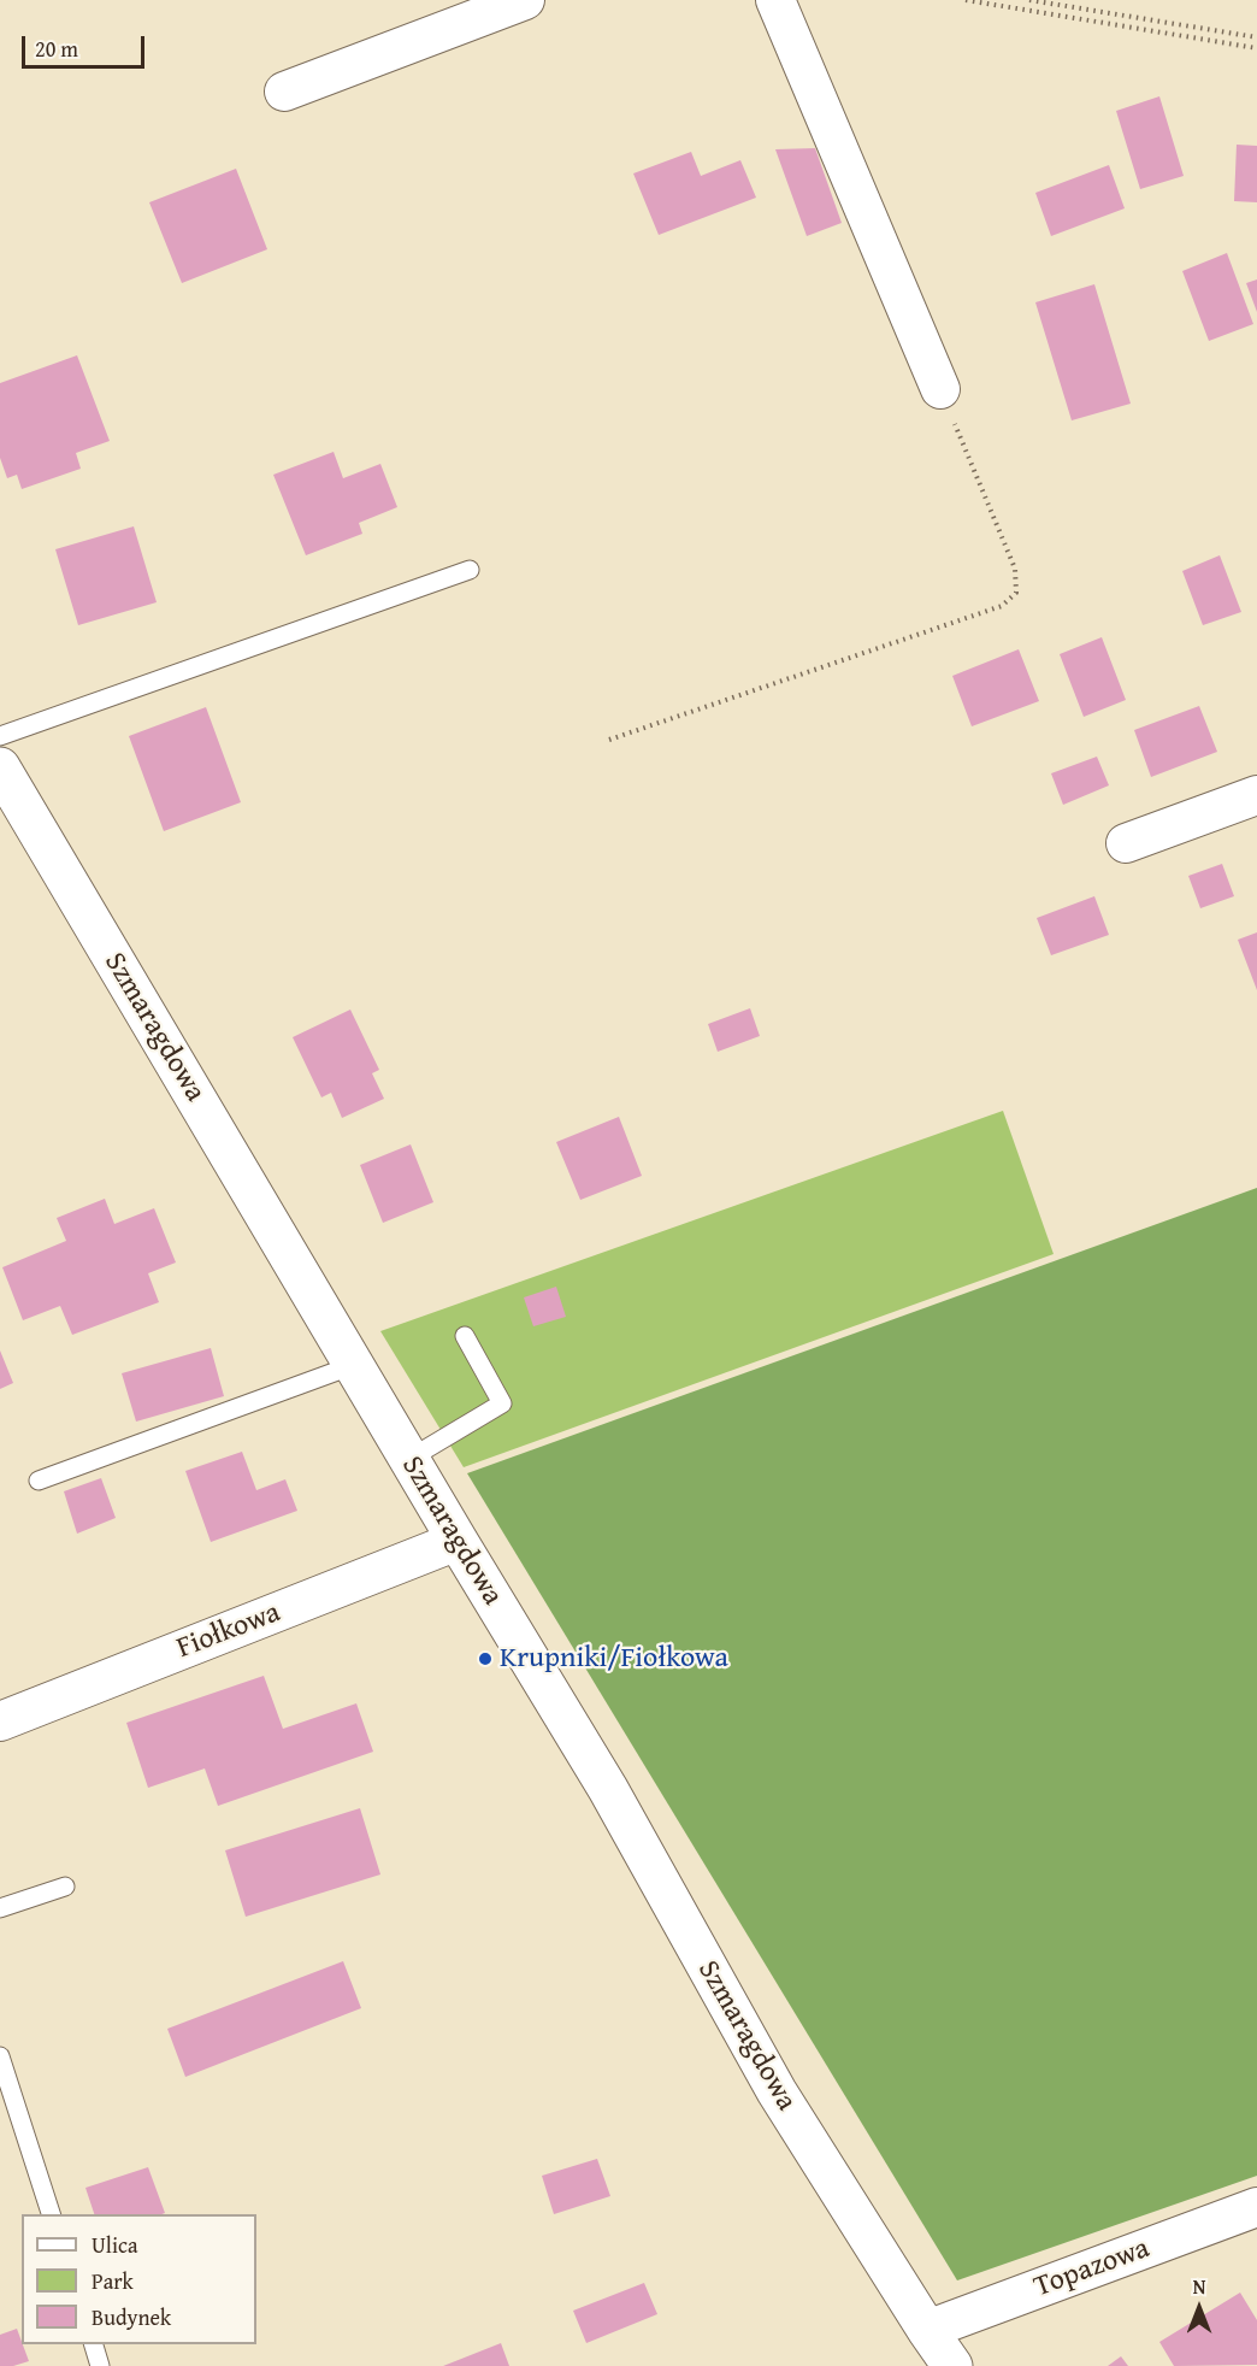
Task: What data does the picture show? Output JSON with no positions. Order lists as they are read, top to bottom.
{
  "streets": {
    "street": ["Szmaragdowa", "Fiołkowa", "Topazowa"]
  },
  "crossings": [
    ["Szmaragdowa", "Fiołkowa"],
    ["Szmaragdowa", "Topazowa"]
  ],
  "places": ["Krupniki/Fiołkowa"],
  "legend": ["Ulica", "Park", "Budynek"],
  "scale_bar": "20 m",
  "north": "top"
}
